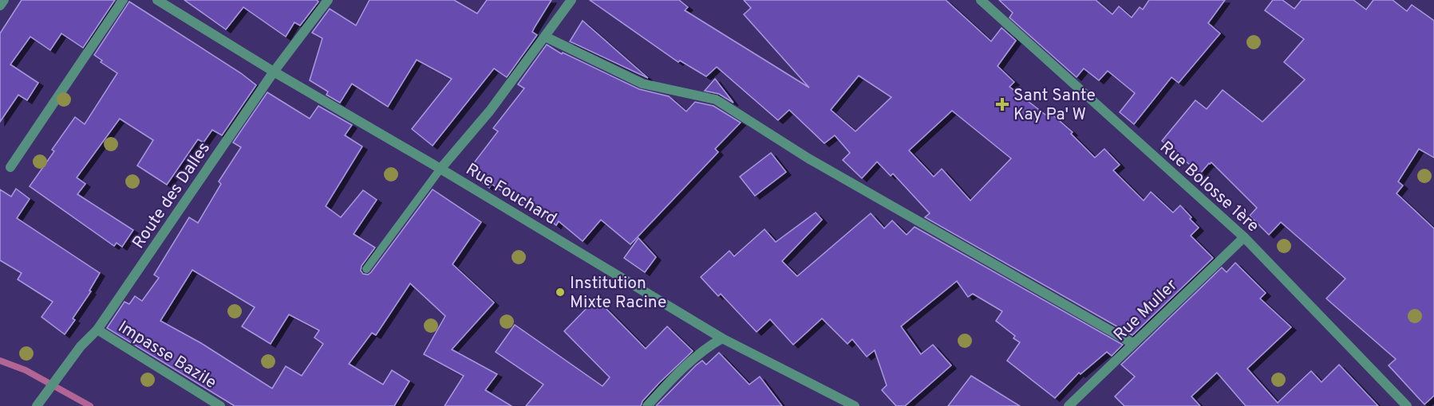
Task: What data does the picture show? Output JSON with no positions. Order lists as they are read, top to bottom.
{
  "streets": {
    "street": [
      "Rue Bolosse 1ère",
      "Rue Fouchard",
      "Route des Dalles",
      "Rue Muller",
      "Impasse Bazile"
    ]
  },
  "crossings": [
    ["Rue Bolosse 1ère", "Rue Muller"],
    ["Rue Fouchard", "Route des Dalles"],
    ["Route des Dalles", "Impasse Bazile"]
  ],
  "places": {
    "health": ["Sant Sante Kay Pa' W"],
    "other": ["Institution Mixte Racine"]
  }
}
